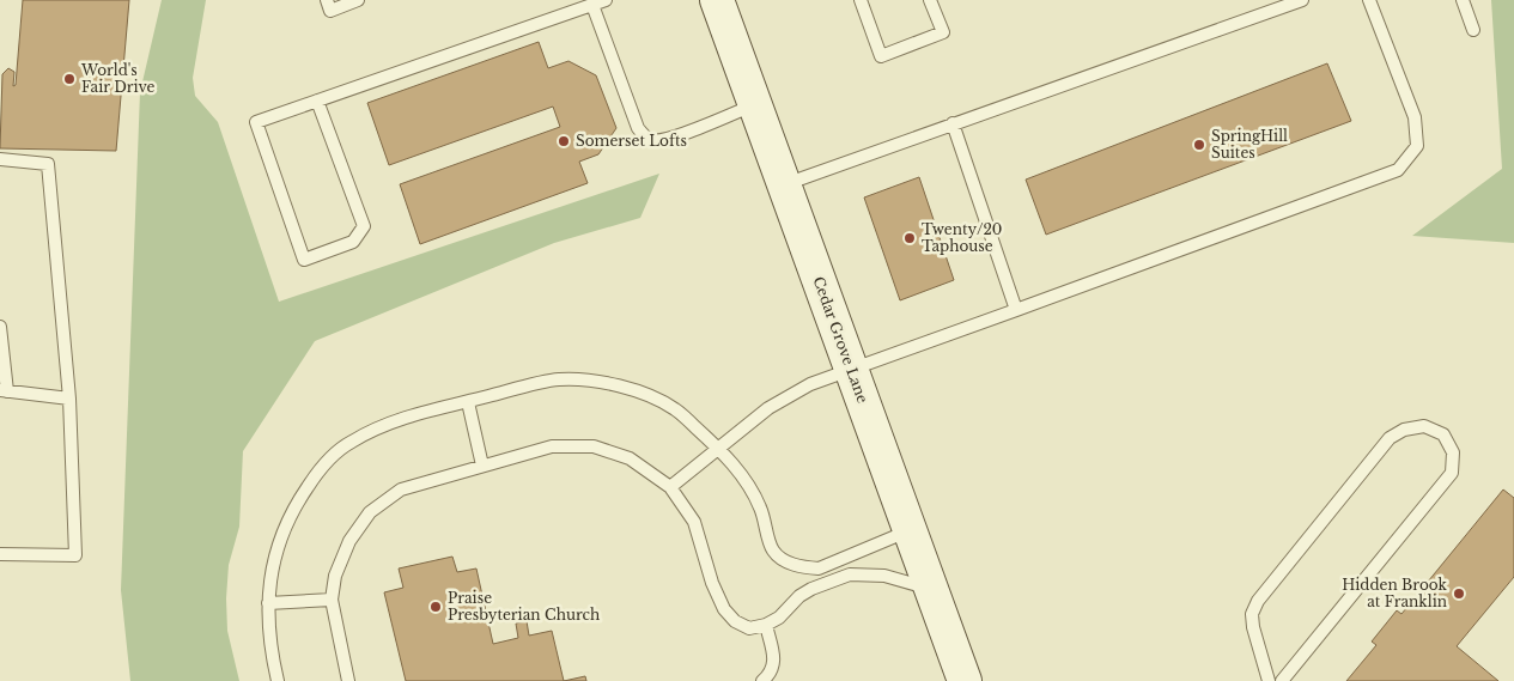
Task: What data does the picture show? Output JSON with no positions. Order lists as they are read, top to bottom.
{
  "streets": {
    "main road": ["Cedar Grove Lane"]
  },
  "places": [
    "World's Fair Drive",
    "Somerset Lofts",
    "SpringHill Suites",
    "Twenty/20 Taphouse",
    "Hidden Brook at Franklin",
    "Praise Presbyterian Church"
  ]
}
